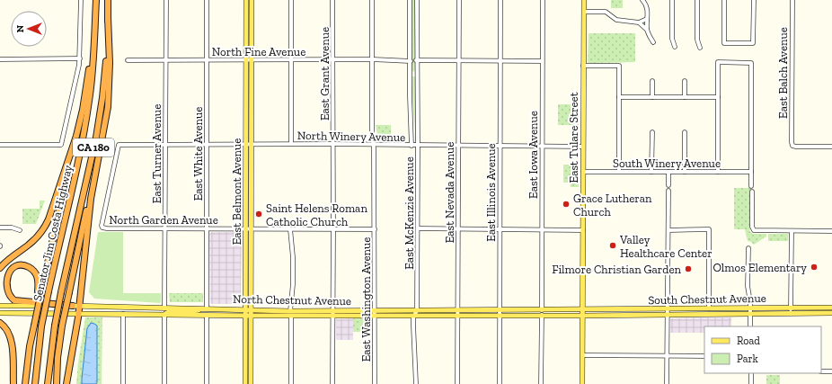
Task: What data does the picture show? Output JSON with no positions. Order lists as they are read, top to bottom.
{
  "streets": {
    "highway": ["CA 180", "Senator Jim Costa Highway"],
    "main road": [
      "East Tulare Street",
      "East Belmont Avenue",
      "South Chestnut Avenue",
      "North Chestnut Avenue"
    ],
    "street": [
      "North Fine Avenue",
      "East Balch Avenue",
      "East Grant Avenue",
      "North Winery Avenue",
      "East Turner Avenue",
      "East White Avenue",
      "East Iowa Avenue",
      "South Winery Avenue",
      "East Nevada Avenue",
      "East Illinois Avenue",
      "East McKenzie Avenue",
      "North Garden Avenue",
      "East Washington Avenue"
    ]
  },
  "crossings": [
    ["North Fine Avenue", "East Grant Avenue"],
    ["North Fine Avenue", "East Turner Avenue"],
    ["North Fine Avenue", "East White Avenue"],
    ["North Fine Avenue", "East Belmont Avenue"],
    ["North Fine Avenue", "East McKenzie Avenue"],
    ["North Fine Avenue", "East Washington Avenue"],
    ["East Grant Avenue", "North Winery Avenue"],
    ["East Grant Avenue", "North Garden Avenue"],
    ["East Grant Avenue", "North Chestnut Avenue"],
    ["North Winery Avenue", "East Tulare Street"],
    ["North Winery Avenue", "East Turner Avenue"],
    ["North Winery Avenue", "East White Avenue"],
    ["North Winery Avenue", "East Iowa Avenue"],
    ["North Winery Avenue", "East Belmont Avenue"],
    ["North Winery Avenue", "East Nevada Avenue"],
    ["North Winery Avenue", "East Illinois Avenue"],
    ["North Winery Avenue", "East McKenzie Avenue"],
    ["North Winery Avenue", "North Garden Avenue"],
    ["North Winery Avenue", "East Washington Avenue"],
    ["East Tulare Street", "South Winery Avenue"],
    ["East Tulare Street", "South Chestnut Avenue"],
    ["East Tulare Street", "North Chestnut Avenue"],
    ["East Turner Avenue", "North Garden Avenue"],
    ["East Turner Avenue", "North Chestnut Avenue"],
    ["East White Avenue", "North Garden Avenue"],
    ["East White Avenue", "North Chestnut Avenue"],
    ["East Iowa Avenue", "North Chestnut Avenue"],
    ["East Belmont Avenue", "North Garden Avenue"],
    ["East Belmont Avenue", "North Chestnut Avenue"],
    ["East Nevada Avenue", "North Chestnut Avenue"],
    ["East Illinois Avenue", "North Chestnut Avenue"],
    ["East McKenzie Avenue", "North Chestnut Avenue"],
    ["North Garden Avenue", "East Washington Avenue"],
    ["South Chestnut Avenue", "North Chestnut Avenue"],
    ["North Chestnut Avenue", "East Washington Avenue"]
  ],
  "places": [
    "Grace Lutheran Church",
    "Saint Helens Roman Catholic Church",
    "Valley Healthcare Center",
    "Olmos Elementary",
    "Filmore Christian Garden"
  ],
  "legend": ["Road", "Park"],
  "north": "left"
}
